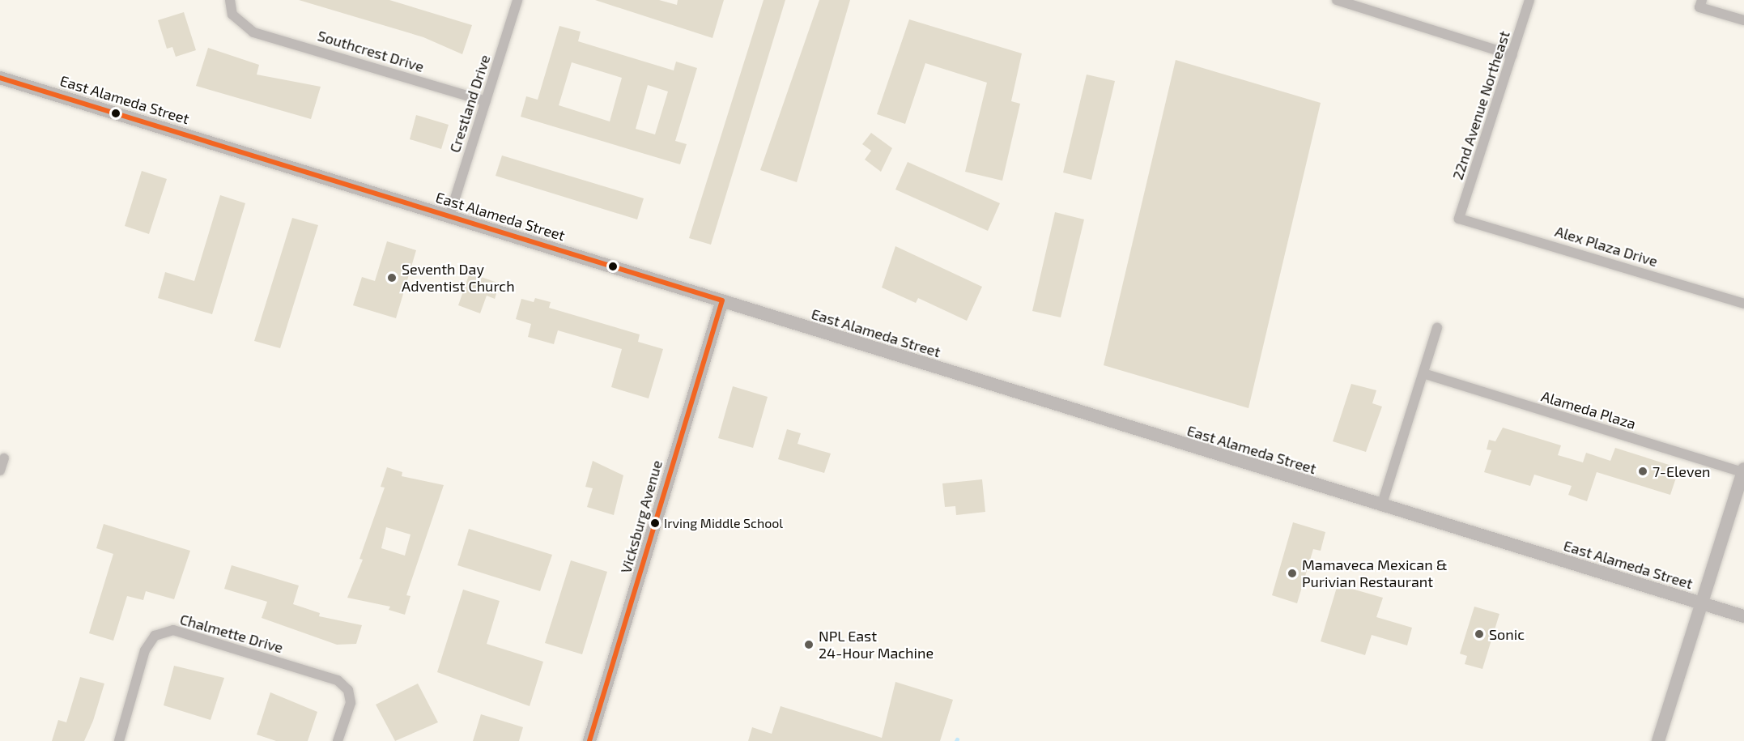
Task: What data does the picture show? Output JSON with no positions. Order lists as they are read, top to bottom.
{
  "streets": {
    "street": [
      "Southcrest Drive",
      "East Alameda Street",
      "Crestland Drive",
      "22nd Avenue Northeast",
      "Alex Plaza Drive",
      "Alameda Plaza",
      "Vicksburg Avenue",
      "Chalmette Drive"
    ]
  },
  "crossings": [
    ["Southcrest Drive", "Crestland Drive"],
    ["East Alameda Street", "Crestland Drive"],
    ["East Alameda Street", "Vicksburg Avenue"],
    ["22nd Avenue Northeast", "Alex Plaza Drive"]
  ],
  "places": [
    "Seventh Day Adventist Church",
    "7-Eleven",
    "Irving Middle School",
    "Mamaveca Mexican & Purivian Restaurant",
    "Sonic",
    "NPL East 24-Hour Machine"
  ]
}
